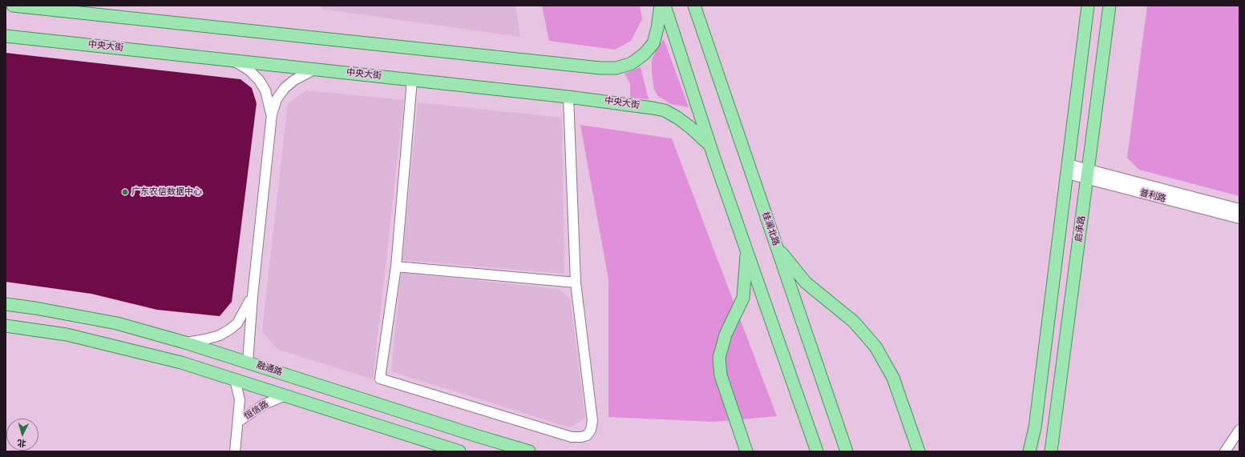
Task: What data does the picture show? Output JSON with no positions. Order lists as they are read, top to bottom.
{
  "streets": {
    "main road": [
      "中央大街",
      "桂澜北路",
      "启承路",
      "融通路"
    ],
    "street": ["普利路", "恒信路"]
  },
  "crossings": [
    ["普利路", "启承路"]
  ],
  "places": ["广东农信数据中心"],
  "north": "bottom"
}
